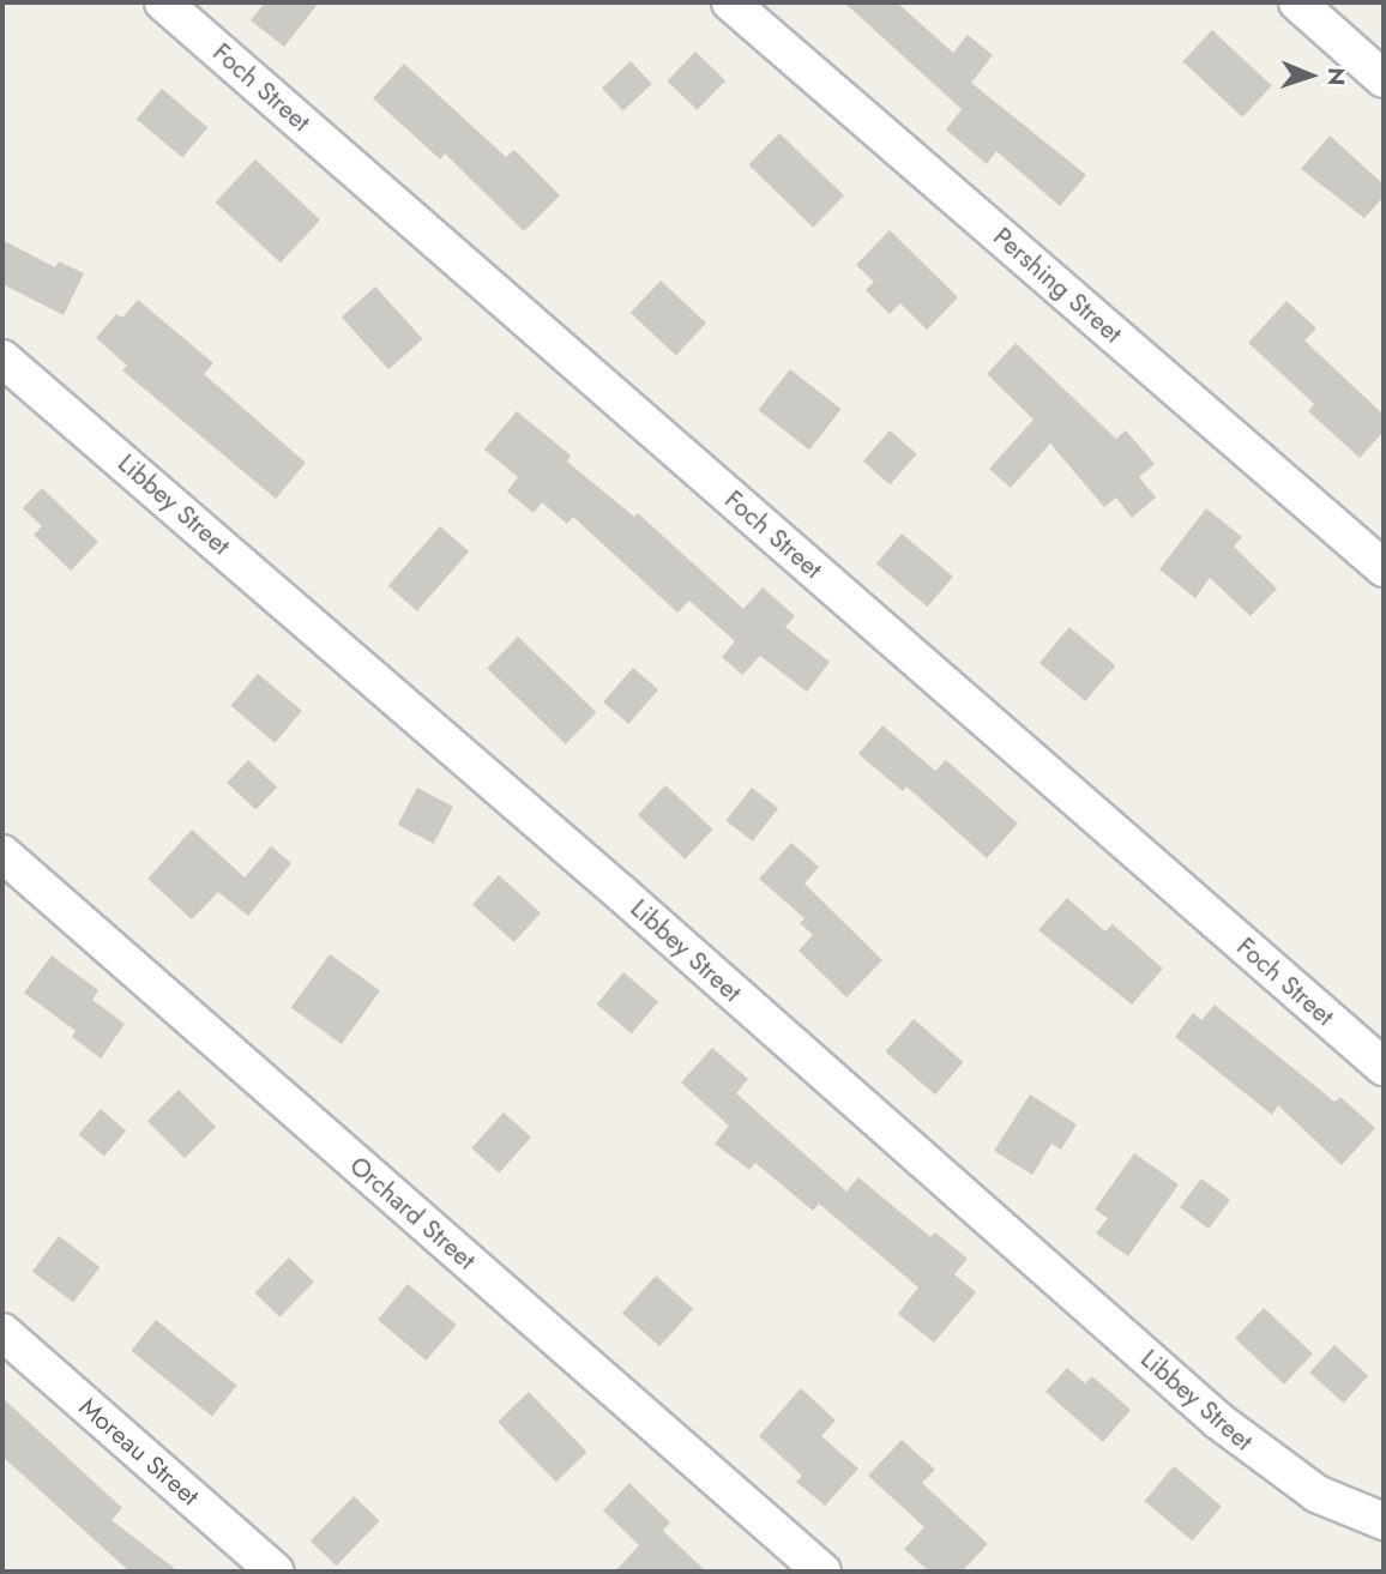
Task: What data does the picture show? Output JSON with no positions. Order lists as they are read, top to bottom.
{
  "streets": {
    "street": [
      "Foch Street",
      "Pershing Street",
      "Libbey Street",
      "Orchard Street",
      "Moreau Street"
    ]
  },
  "north": "right"
}
